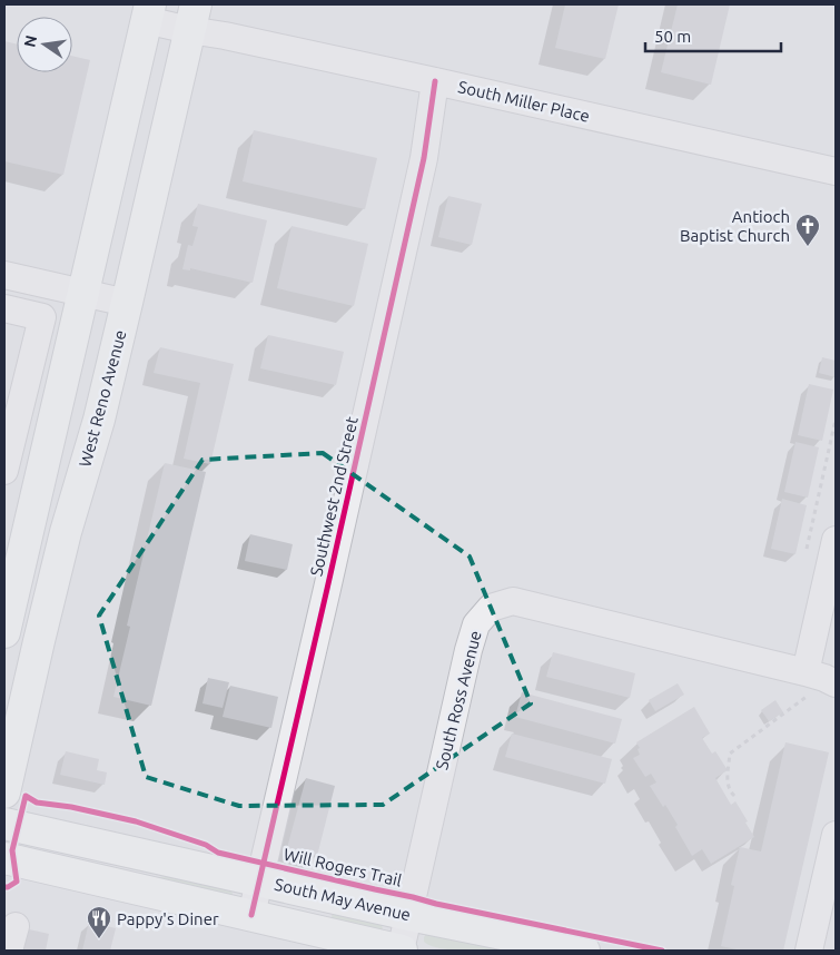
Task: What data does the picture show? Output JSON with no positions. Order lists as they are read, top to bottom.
{
  "streets": {
    "main road": ["West Reno Avenue", "South May Avenue"],
    "street": ["South Miller Place", "Southwest 2nd Street", "South Ross Avenue"],
    "cycle path": ["Will Rogers Trail"]
  },
  "crossings": [
    ["South Miller Place", "West Reno Avenue"],
    ["South Miller Place", "Southwest 2nd Street"],
    ["Southwest 2nd Street", "South May Avenue"],
    ["South Ross Avenue", "South May Avenue"]
  ],
  "places": {
    "church": ["Antioch Baptist Church"],
    "restaurant": ["Pappy's Diner"]
  },
  "scale_bar": "50 m",
  "north": "left"
}
